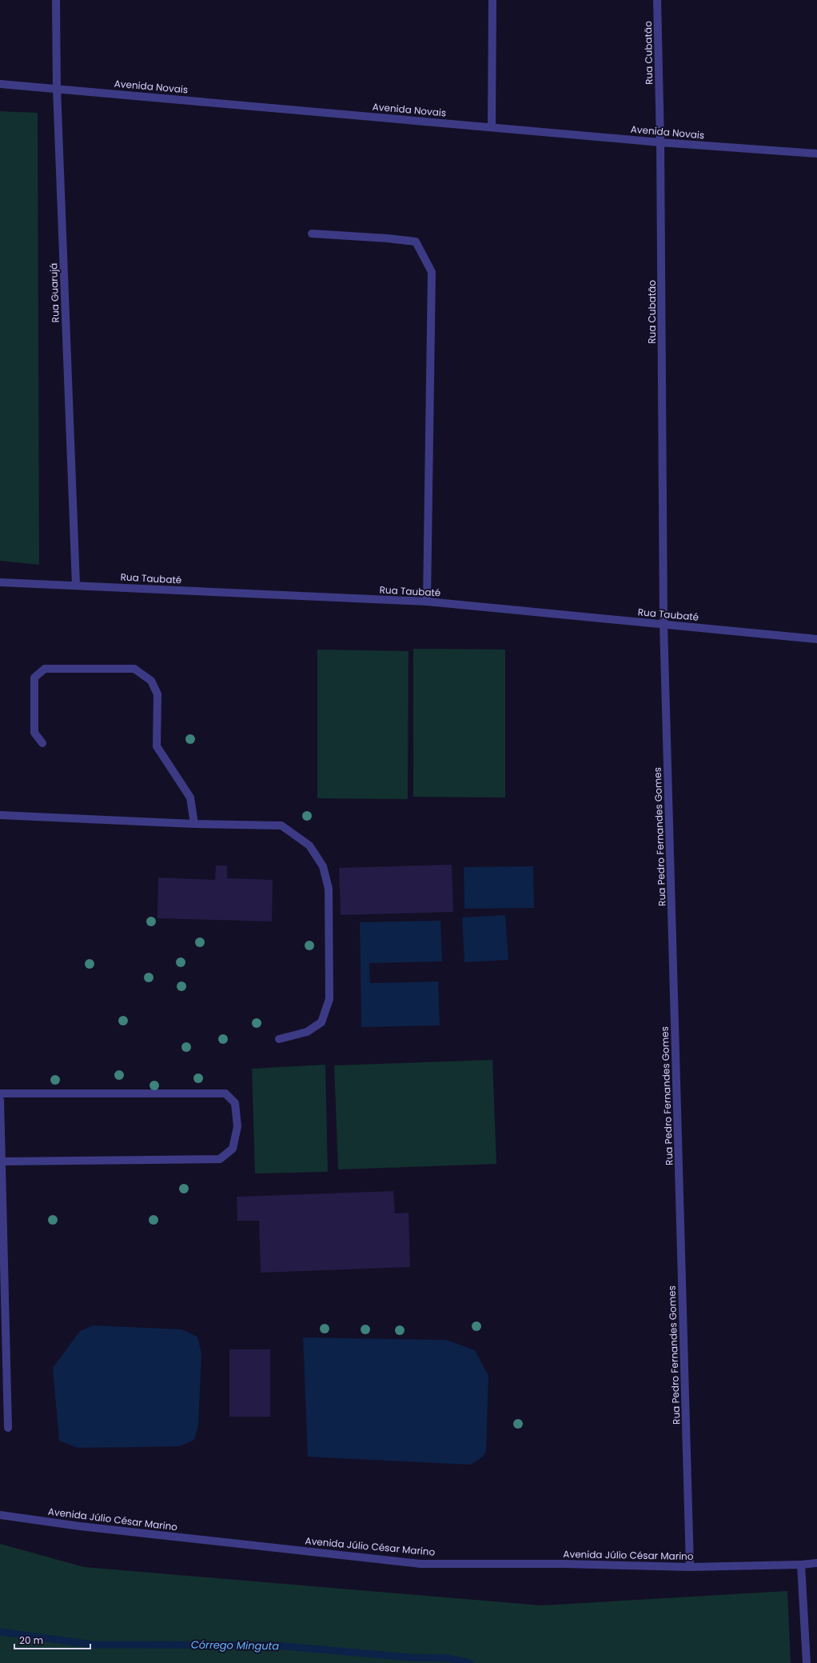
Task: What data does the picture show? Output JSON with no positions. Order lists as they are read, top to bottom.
{
  "streets": {
    "street": [
      "Rua Cubatão",
      "Avenida Novais",
      "Rua Guarujá",
      "Rua Taubaté",
      "Rua Pedro Fernandes Gomes",
      "Avenida Júlio César Marino"
    ]
  },
  "crossings": [
    ["Rua Cubatão", "Avenida Novais"],
    ["Rua Cubatão", "Rua Taubaté"],
    ["Rua Cubatão", "Rua Pedro Fernandes Gomes"],
    ["Avenida Novais", "Rua Guarujá"],
    ["Rua Guarujá", "Rua Taubaté"],
    ["Rua Taubaté", "Rua Pedro Fernandes Gomes"],
    ["Rua Pedro Fernandes Gomes", "Avenida Júlio César Marino"]
  ],
  "water": ["Córrego Minguta"],
  "scale_bar": "20 m"
}
